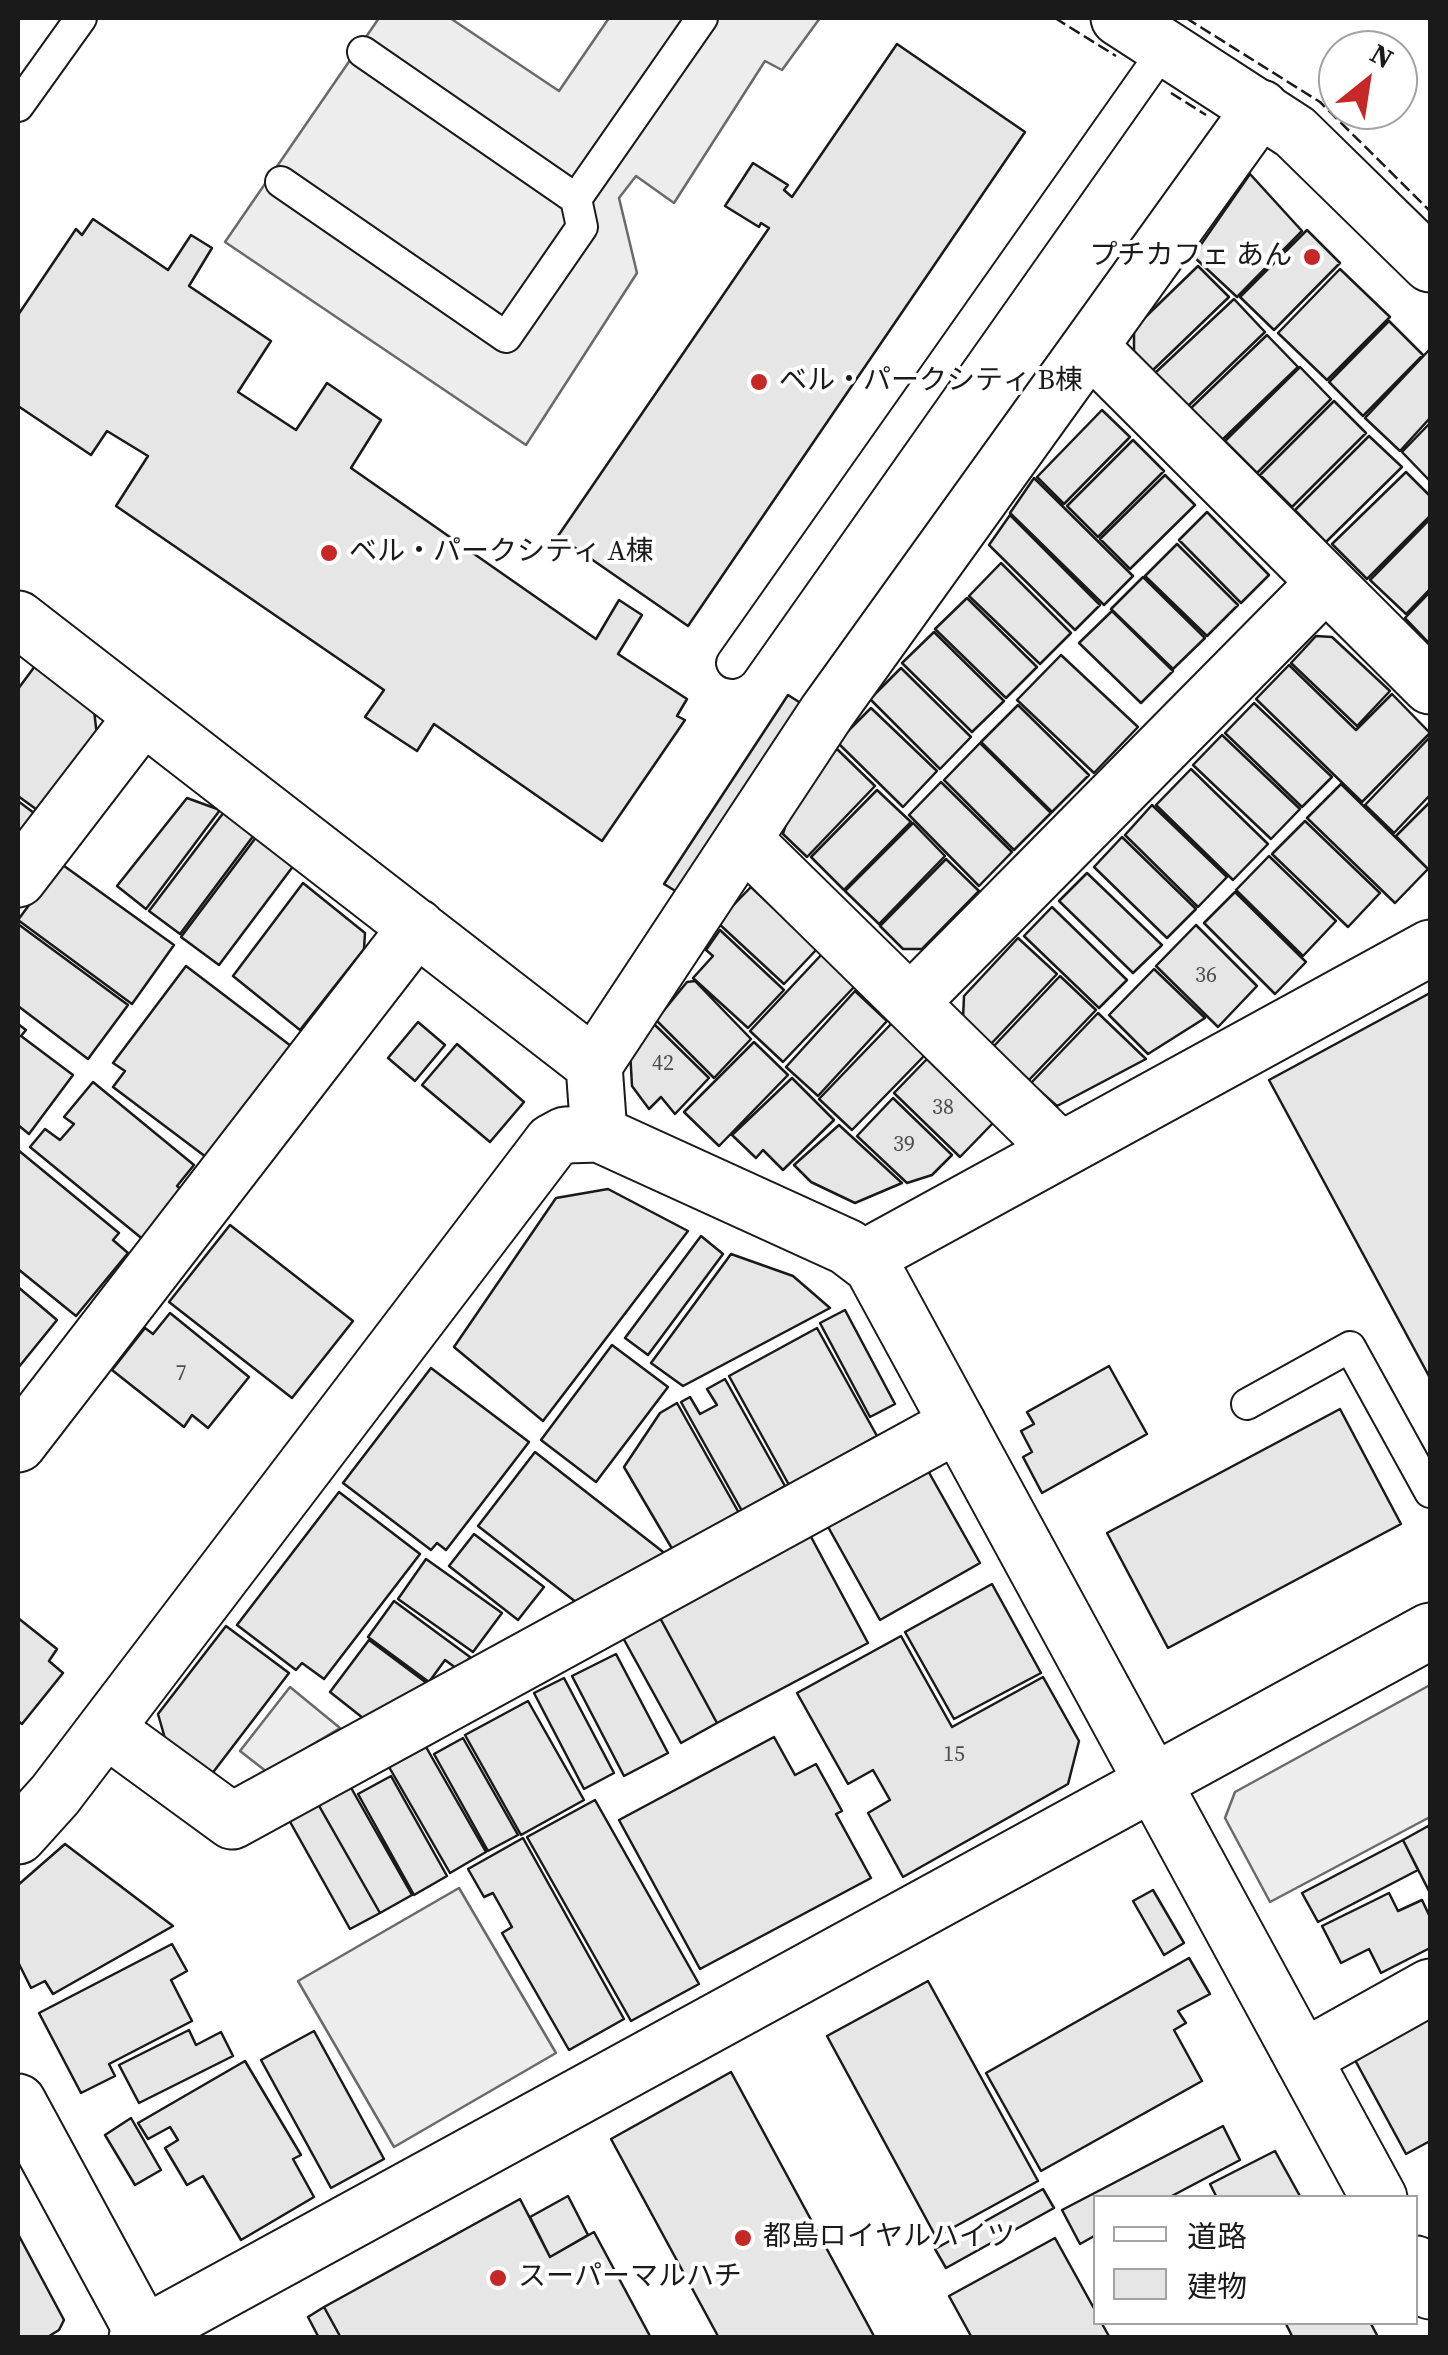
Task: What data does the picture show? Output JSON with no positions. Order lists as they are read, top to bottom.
{
  "places": [
    "プチカフェ あん",
    "ベル・パークシティ B棟",
    "ベル・パークシティ A棟",
    "都島ロイヤルハイツ",
    "スーパーマルハチ"
  ],
  "house_numbers": [
    "36",
    "42",
    "38",
    "39",
    "7",
    "15"
  ],
  "legend": ["道路", "建物"],
  "north": "top right"
}
